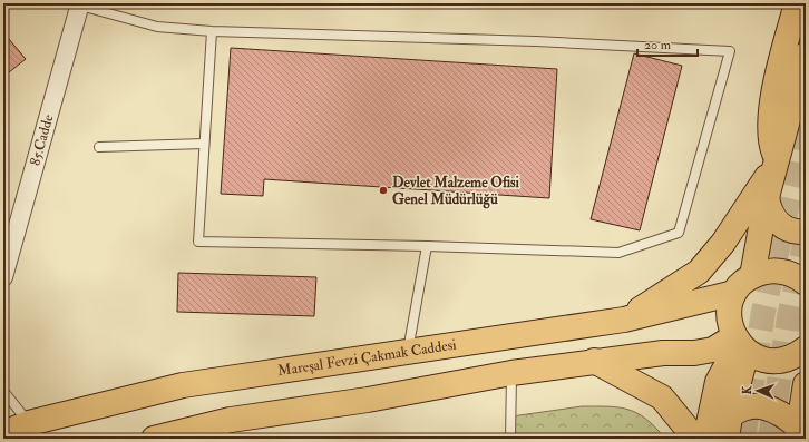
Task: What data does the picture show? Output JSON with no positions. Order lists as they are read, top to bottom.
{
  "streets": {
    "main road": ["Mareşal Fevzi Çakmak Caddesi"],
    "street": ["85.Cadde"]
  },
  "places": ["Devlet Malzeme Ofisi Genel Müdürlüğü"],
  "scale_bar": "20 m",
  "north": "left"
}
